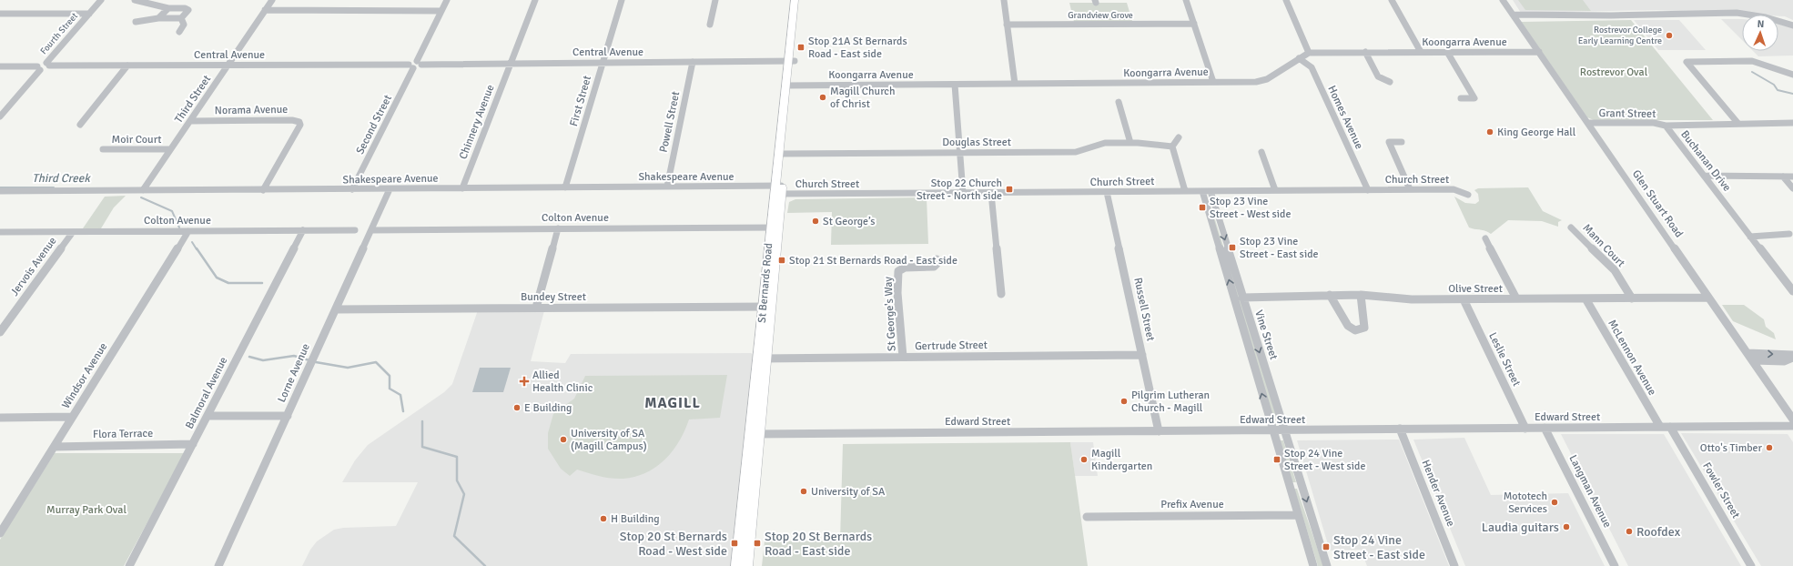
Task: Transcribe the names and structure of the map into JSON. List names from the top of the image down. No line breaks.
{"streets":{"main road":["St Bernards Road"],"street":["Grandview Grove","Fourth Street","Koongarra Avenue","Central Avenue","Third Street","First Street","Norama Avenue","Grant Street","Homes Avenue","Chinnery Avenue","Powell Street","Second Street","Moir Court","Douglas Street","Buchanan Drive","Shakespeare Avenue","Church Street","Glen Stuart Road","Colton Avenue","Mann Court","Jervois Avenue","Olive Street","Bundey Street","Russell Street","St George's Way","Vine Street","Gertrude Street","McLennon Avenue","Leslie Street","Lorne Avenue","Windsor Avenue","Balmoral Avenue","Edward Street","Flora Terrace","Fowler Street","Langman Avenue","Hender Avenue","Prefix Avenue"]},"crossings":[["Fourth Street","Central Avenue"],["Koongarra Avenue","Homes Avenue"],["Koongarra Avenue","Glen Stuart Road"],["Koongarra Avenue","St Bernards Road"],["Central Avenue","Third Street"],["Central Avenue","First Street"],["Central Avenue","Chinnery Avenue"],["Central Avenue","Powell Street"],["Central Avenue","Second Street"],["Central Avenue","St Bernards Road"],["Third Street","Norama Avenue"],["Third Street","Moir Court"],["Third Street","Shakespeare Avenue"],["First Street","Shakespeare Avenue"],["Norama Avenue","Shakespeare Avenue"],["Grant Street","Buchanan Drive"],["Grant Street","Glen Stuart Road"],["Homes Avenue","Church Street"],["Chinnery Avenue","Shakespeare Avenue"],["Powell Street","Shakespeare Avenue"],["Second Street","Shakespeare Avenue"],["Douglas Street","St Bernards Road"],["Shakespeare Avenue","Church Street"],["Shakespeare Avenue","St Bernards Road"],["Shakespeare Avenue","Lorne Avenue"],["Church Street","St Bernards Road"],["Church Street","Russell Street"],["Church Street","Vine Street"],["Glen Stuart Road","Olive Street"],["Colton Avenue","Jervois Avenue"],["Colton Avenue","St Bernards Road"],["Colton Avenue","Lorne Avenue"],["Colton Avenue","Windsor Avenue"],["Colton Avenue","Balmoral Avenue"],["Mann Court","Olive Street"],["St Bernards Road","Bundey Street"],["St Bernards Road","Gertrude Street"],["St Bernards Road","Edward Street"],["Olive Street","Vine Street"],["Olive Street","McLennon Avenue"],["Olive Street","Leslie Street"],["Bundey Street","Lorne Avenue"],["Russell Street","Gertrude Street"],["Russell Street","Edward Street"],["St George's Way","Gertrude Street"],["Vine Street","Edward Street"],["Vine Street","Prefix Avenue"],["McLennon Avenue","Edward Street"],["Leslie Street","Edward Street"],["Windsor Avenue","Flora Terrace"],["Balmoral Avenue","Flora Terrace"],["Edward Street","Fowler Street"],["Edward Street","Langman Avenue"],["Edward Street","Hender Avenue"]],"districts":["MAGILL"],"water":["Third Creek"],"parks":["Rostrevor Oval","Murray Park Oval"],"places":{"other":["Rostrevor College Early Learning Centre","Magill Church of Christ","King George Hall","St George’s","Pilgrim Lutheran Church - Magill","E Building","University of SA (Magill Campus)","Otto's Timber","Magill Kindergarten","University of SA","Mototech Services","H Building","Laudia guitars","Roofdex"],"transit":["Stop 21A St Bernards Road - East side","Stop 22 Church Street - North side","Stop 23 Vine Street - West side","Stop 23 Vine Street - East side","Stop 21 St Bernards Road - East side","Stop 24 Vine Street - West side","Stop 20 St Bernards Road - West side","Stop 20 St Bernards Road - East side","Stop 24 Vine Street - East side"],"health":["Allied Health Clinic"]},"north":"top"}
